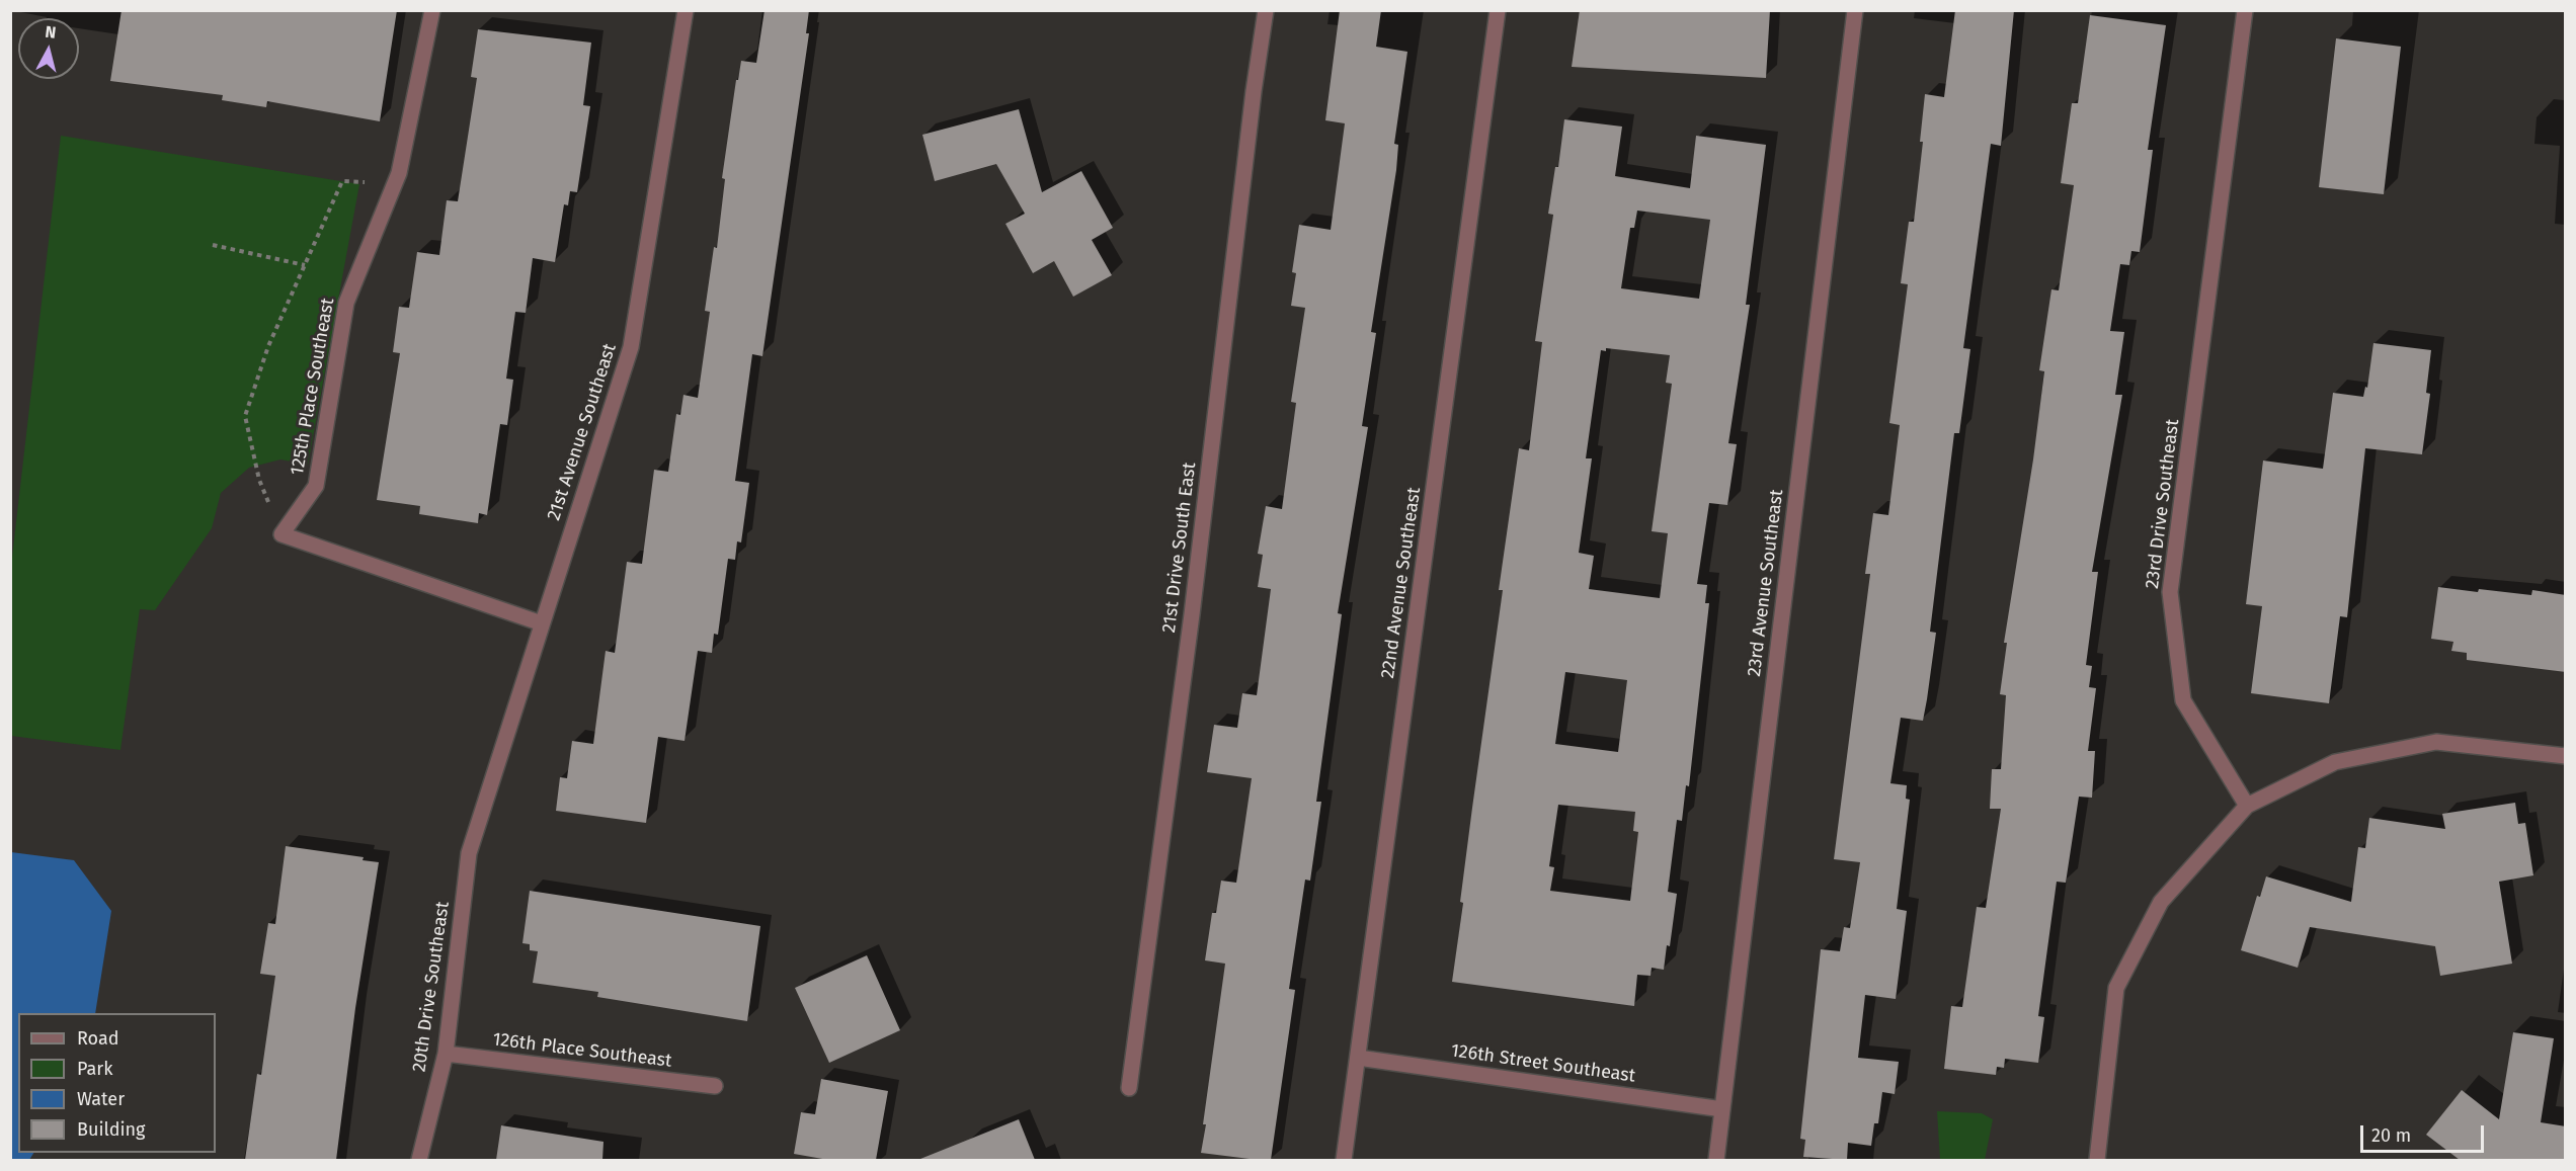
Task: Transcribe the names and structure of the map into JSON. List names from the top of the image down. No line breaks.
{"streets":{"street":["125th Place Southeast","21st Avenue Southeast","23rd Drive Southeast","21st Drive South East","22nd Avenue Southeast","23rd Avenue Southeast","20th Drive Southeast","126th Place Southeast","126th Street Southeast"]},"crossings":[["21st Avenue Southeast","20th Drive Southeast"],["22nd Avenue Southeast","126th Street Southeast"],["23rd Avenue Southeast","126th Street Southeast"],["20th Drive Southeast","126th Place Southeast"]],"legend":["Road","Park","Water","Building"],"scale_bar":"20 m","north":"top"}
